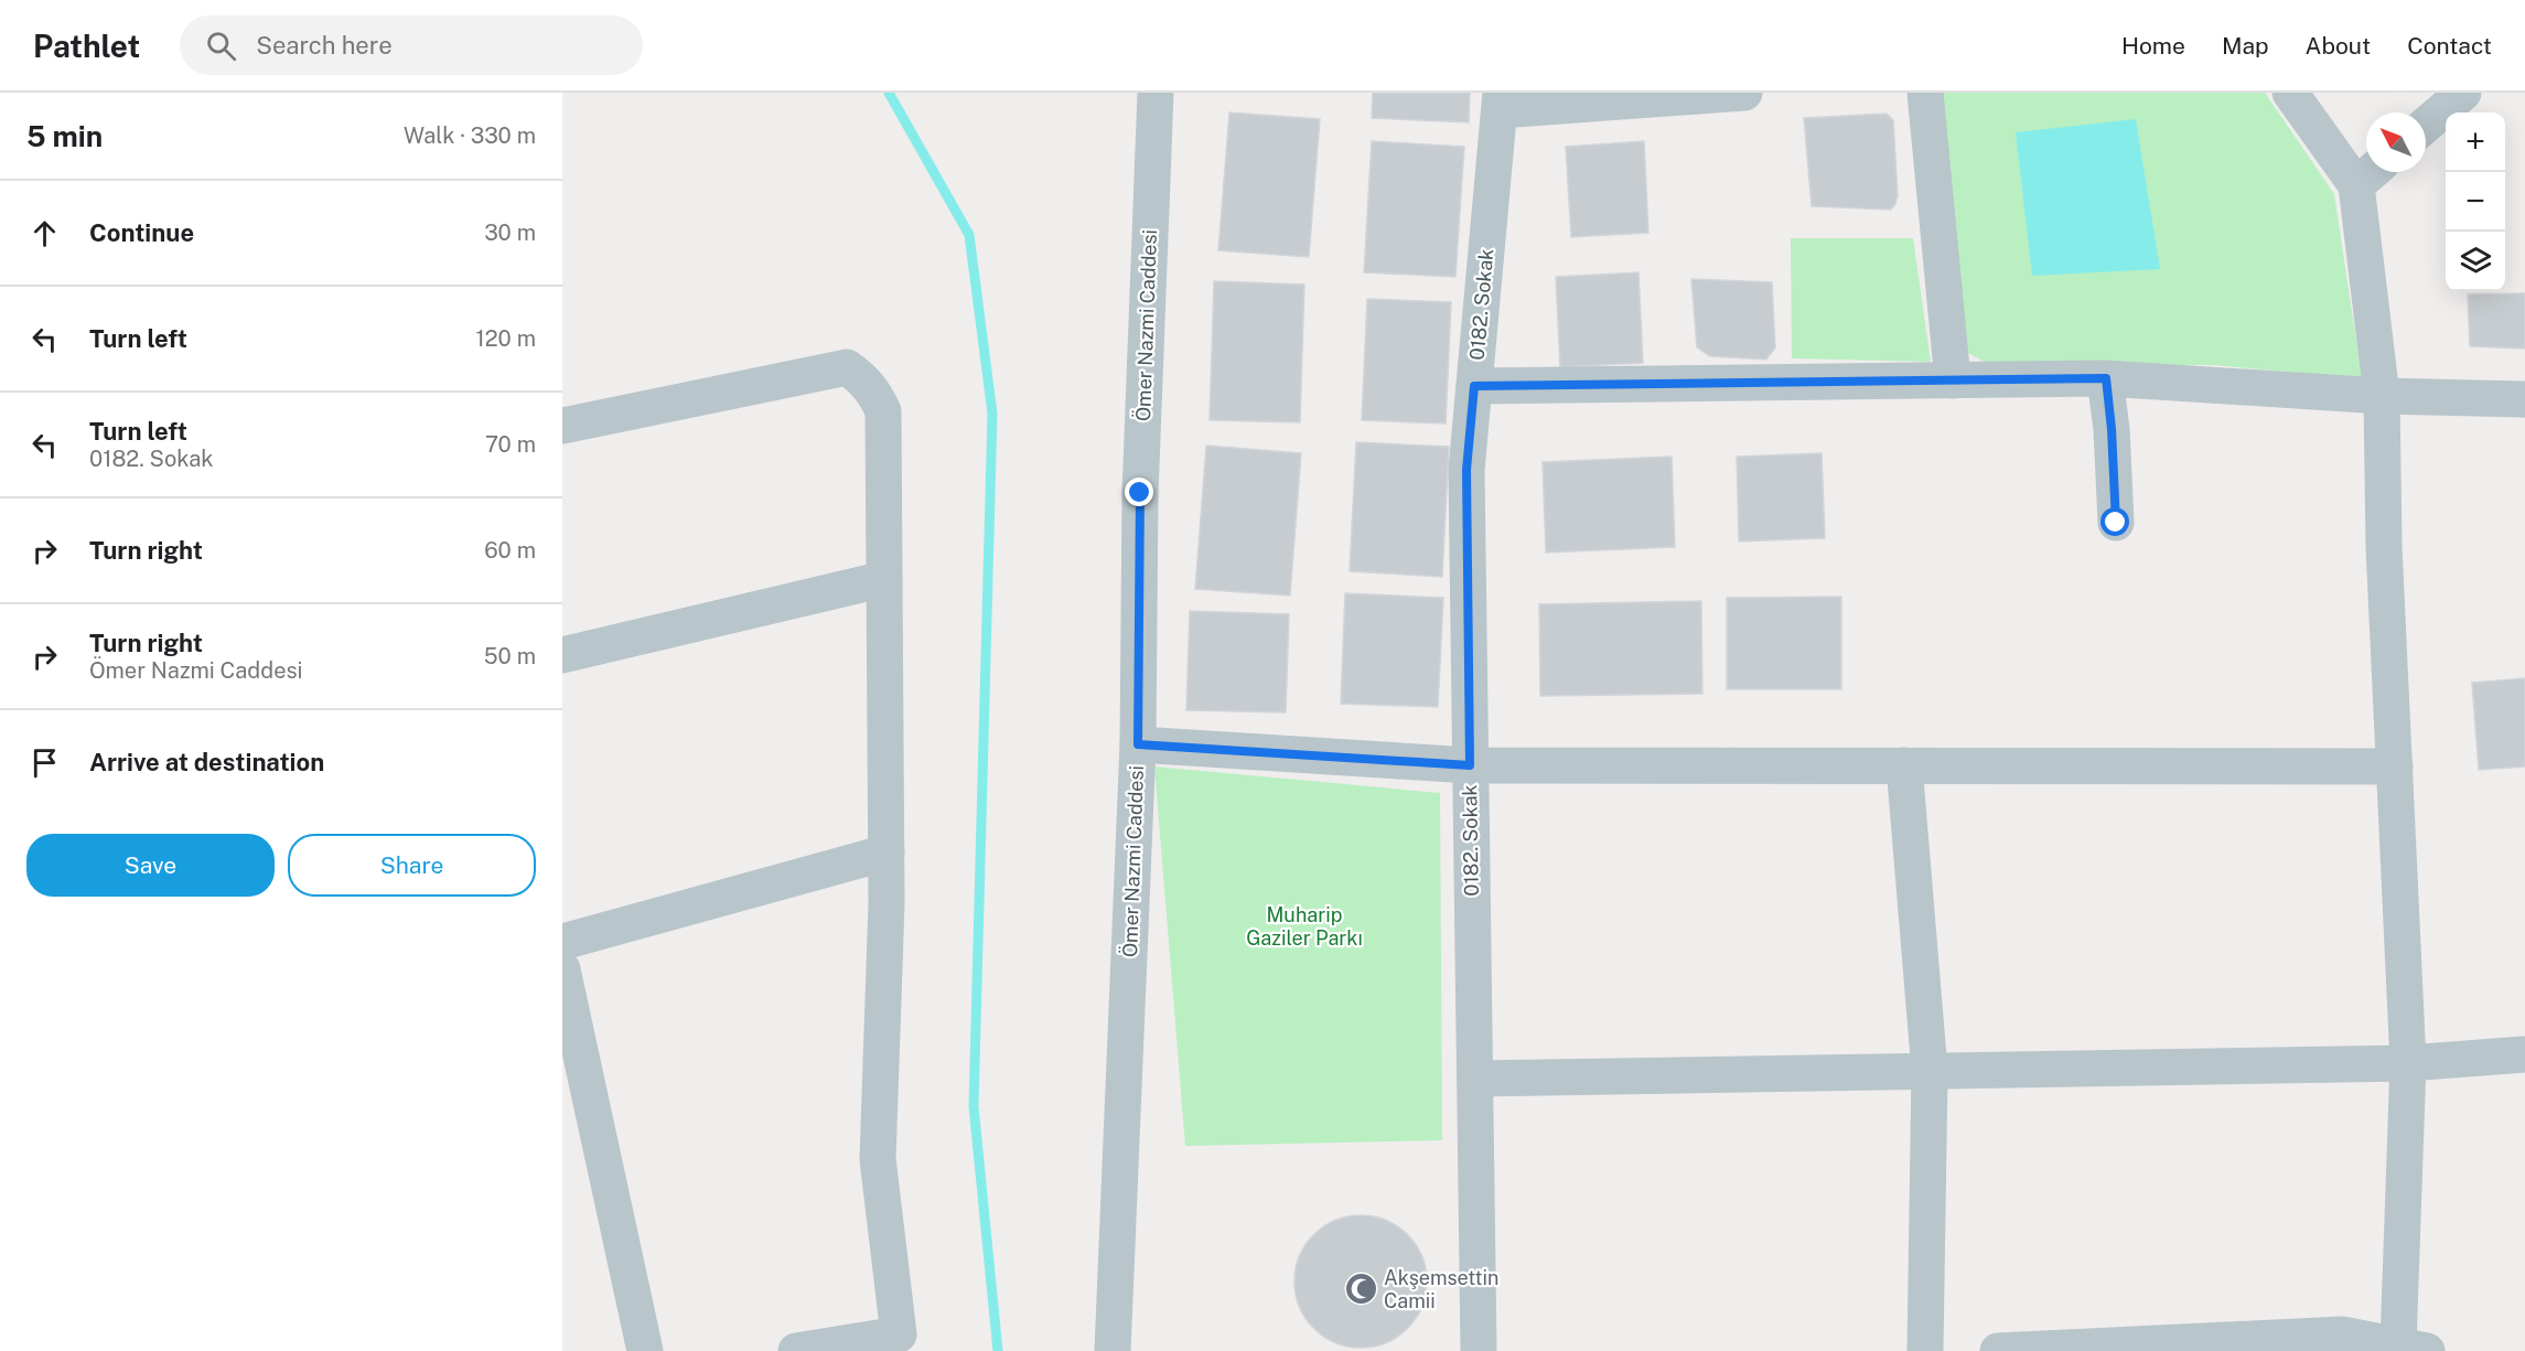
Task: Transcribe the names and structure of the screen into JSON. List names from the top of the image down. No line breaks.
{"streets":{"street":["0182. Sokak","Ömer Nazmi Caddesi"]},"parks":["Muharip Gaziler Parkı"],"places":{"mosque":["Akşemsettin Camii"]},"north":"top left","page":{"header":"Pathlet","search":"Search here","nav":["Home","Map","About","Contact"],"heading":["5 min","Walk · 330 m"],"map_buttons":["+","−"],"list":[["Continue","30 m"],["Turn left","120 m"],["Turn left","0182. Sokak","70 m"],["Turn right","60 m"],["Turn right","Ömer Nazmi Caddesi","50 m"],"Arrive at destination"],"buttons":["Save","Share"]}}
